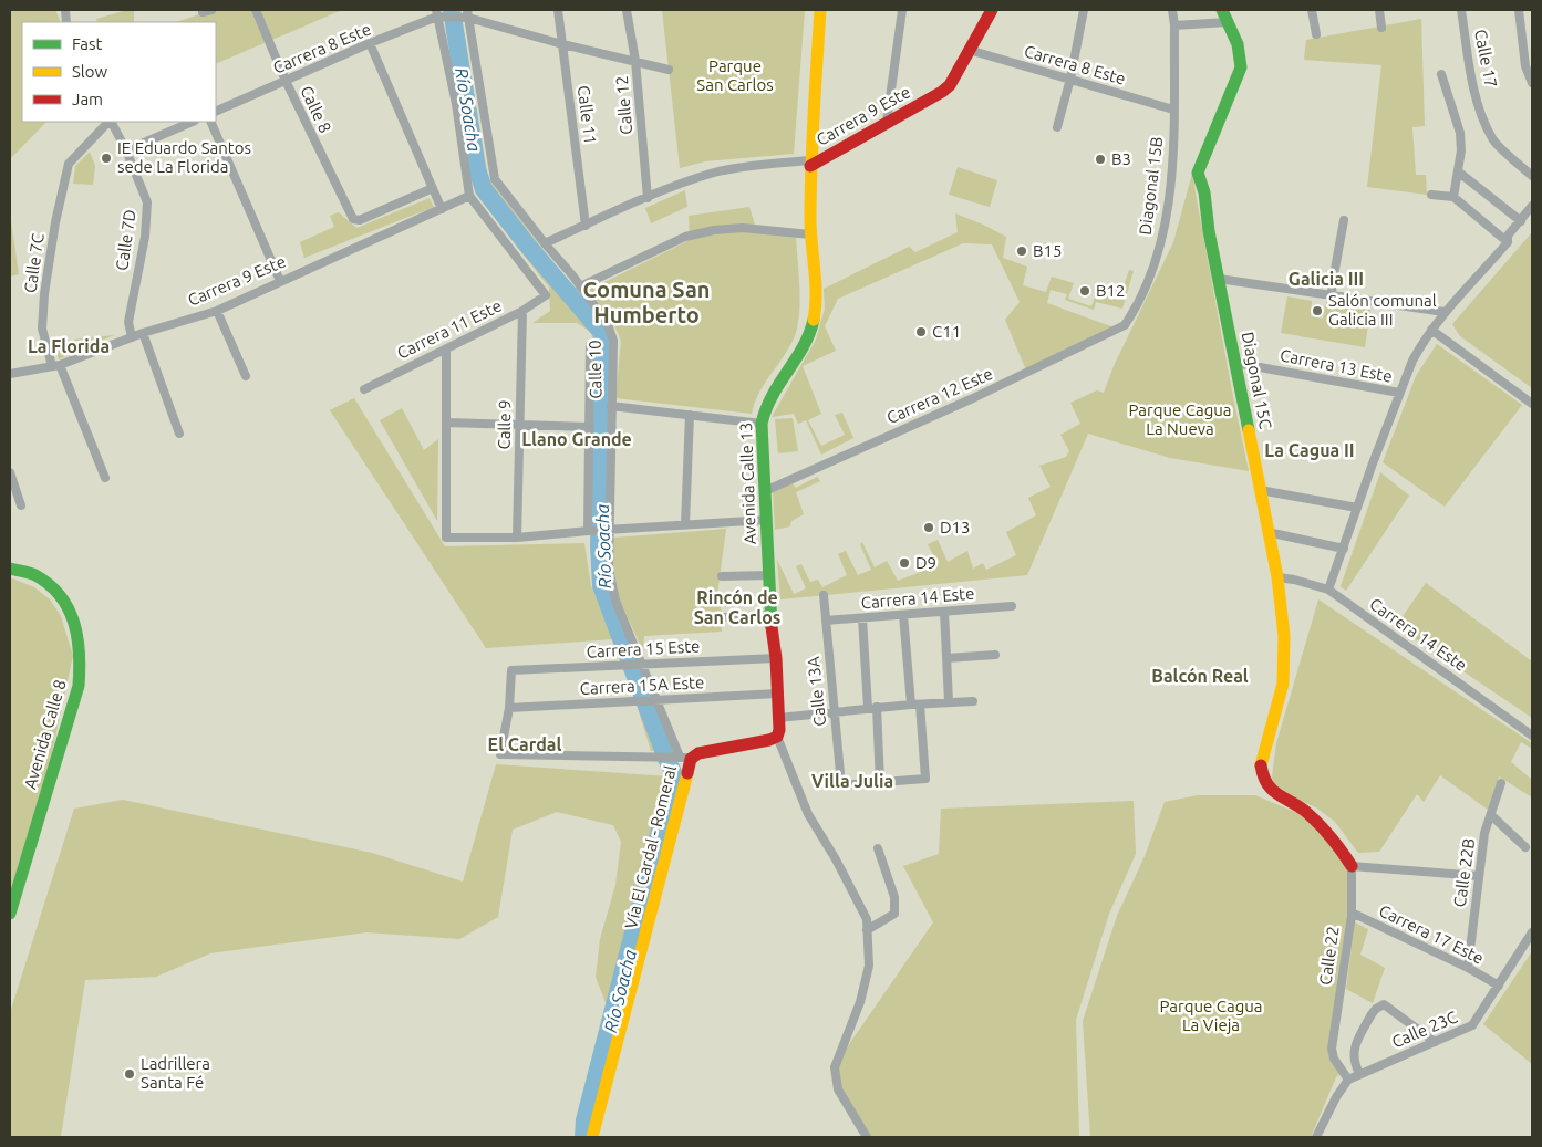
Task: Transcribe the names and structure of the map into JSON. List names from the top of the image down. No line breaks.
{"streets":{"main road":["Carrera 9 Este","Diagonal 15C","Avenida Calle 13","Avenida Calle 8","Vía El Cardal - Romeral"],"street":["Carrera 8 Este","Calle 17","Calle 12","Calle 8","Calle 11","Diagonal 15B","Calle 7D","Calle 7C","Carrera 11 Este","Carrera 13 Este","Calle 10","Carrera 12 Este","Calle 9","Carrera 14 Este","Carrera 15 Este","Carrera 15A Este","Calle 13A","Calle 22B","Carrera 17 Este","Calle 22","Calle 23C"]},"crossings":[["Carrera 8 Este","Calle 12"],["Carrera 8 Este","Calle 8"],["Carrera 8 Este","Calle 11"],["Carrera 8 Este","Carrera 9 Este"],["Carrera 8 Este","Diagonal 15B"],["Carrera 8 Este","Calle 10"],["Calle 12","Carrera 9 Este"],["Calle 11","Carrera 9 Este"],["Carrera 9 Este","Calle 7D"],["Carrera 9 Este","Calle 7C"],["Carrera 9 Este","Carrera 11 Este"],["Carrera 9 Este","Calle 10"],["Carrera 9 Este","Avenida Calle 13"],["Diagonal 15B","Carrera 12 Este"],["Carrera 11 Este","Calle 9"],["Carrera 13 Este","Diagonal 15C"],["Calle 10","Carrera 15 Este"],["Calle 10","Carrera 15A Este"],["Calle 10","Vía El Cardal - Romeral"],["Diagonal 15C","Carrera 14 Este"],["Diagonal 15C","Calle 22"],["Carrera 12 Este","Avenida Calle 13"],["Avenida Calle 13","Carrera 15 Este"],["Avenida Calle 13","Carrera 15A Este"],["Carrera 14 Este","Calle 13A"],["Carrera 15 Este","Carrera 15A Este"],["Calle 22B","Carrera 17 Este"],["Carrera 17 Este","Calle 22"],["Carrera 17 Este","Calle 23C"],["Calle 22","Calle 23C"]],"districts":["Galicia III","Comuna San Humberto","La Florida","Llano Grande","La Cagua II","Rincón de San Carlos","Balcón Real","El Cardal","Villa Julia"],"water":["Río Soacha"],"parks":["Parque San Carlos","Parque Cagua La Nueva","Parque Cagua La Vieja"],"places":["IE Eduardo Santos sede La Florida","B3","B15","B12","Salón comunal Galicia III","C11","D13","D9","Ladrillera Santa Fé"],"legend":["Fast","Slow","Jam"]}
